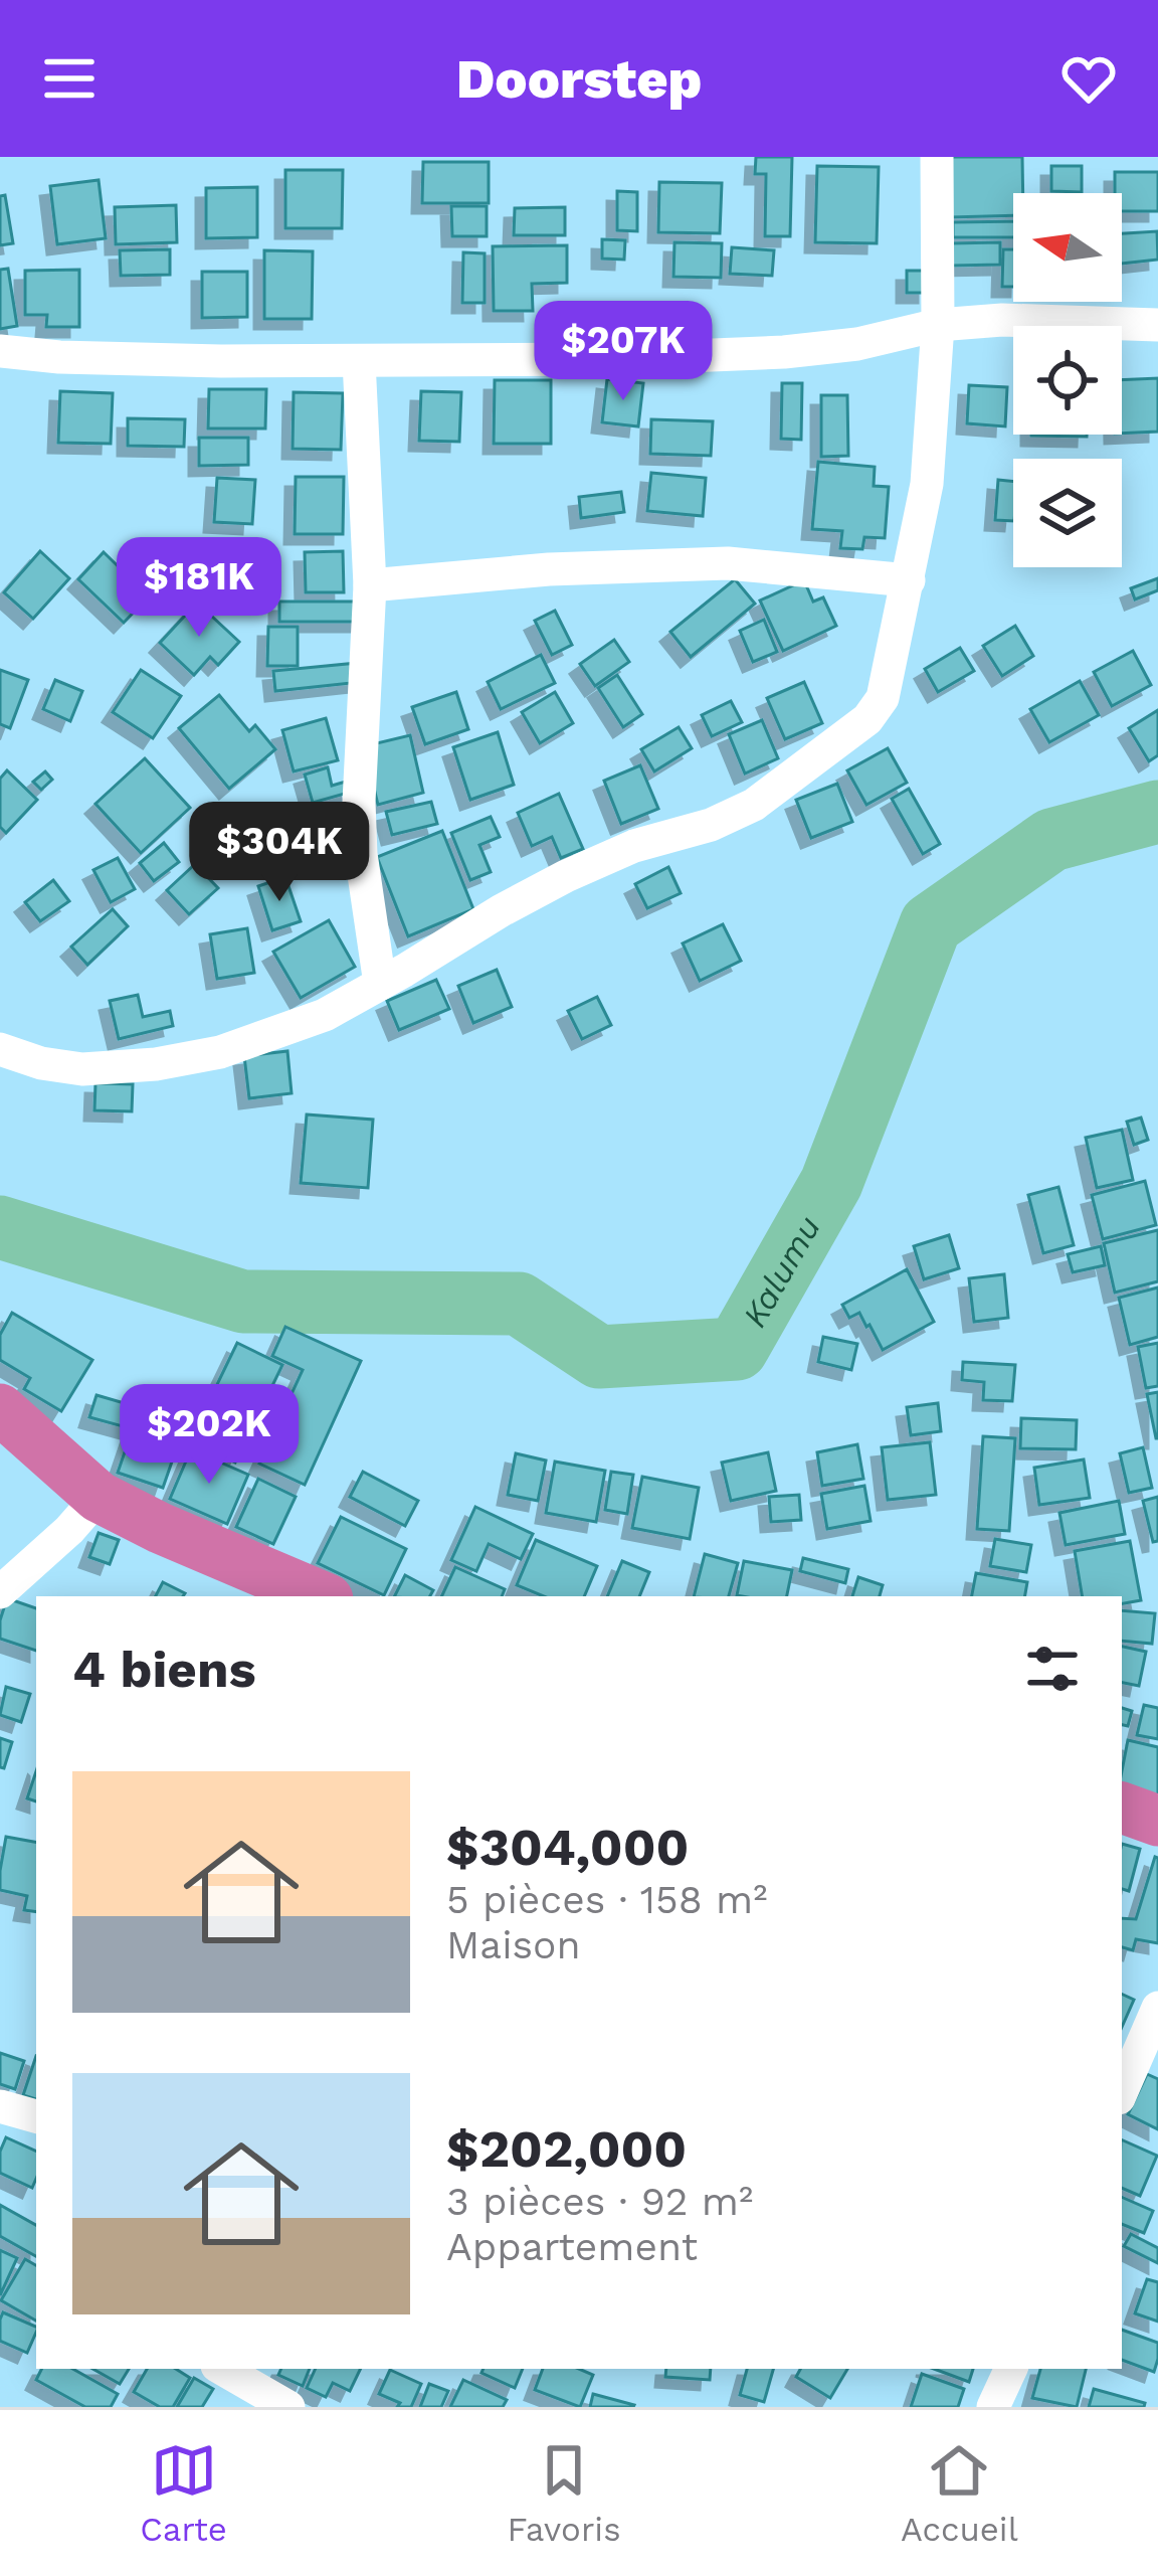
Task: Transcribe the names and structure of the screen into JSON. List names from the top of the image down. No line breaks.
{"water":["Kalumu"],"north":"left","page":{"header":"Doorstep","price":["$207K","$181K","$304K","$202K"],"heading":"4 biens","list":[{"name":"$304,000","note":"5 pièces · 158 m² · Maison"},{"name":"$202,000","note":"3 pièces · 92 m² · Appartement"}],"tabs":["Carte","Favoris","Accueil"]}}
